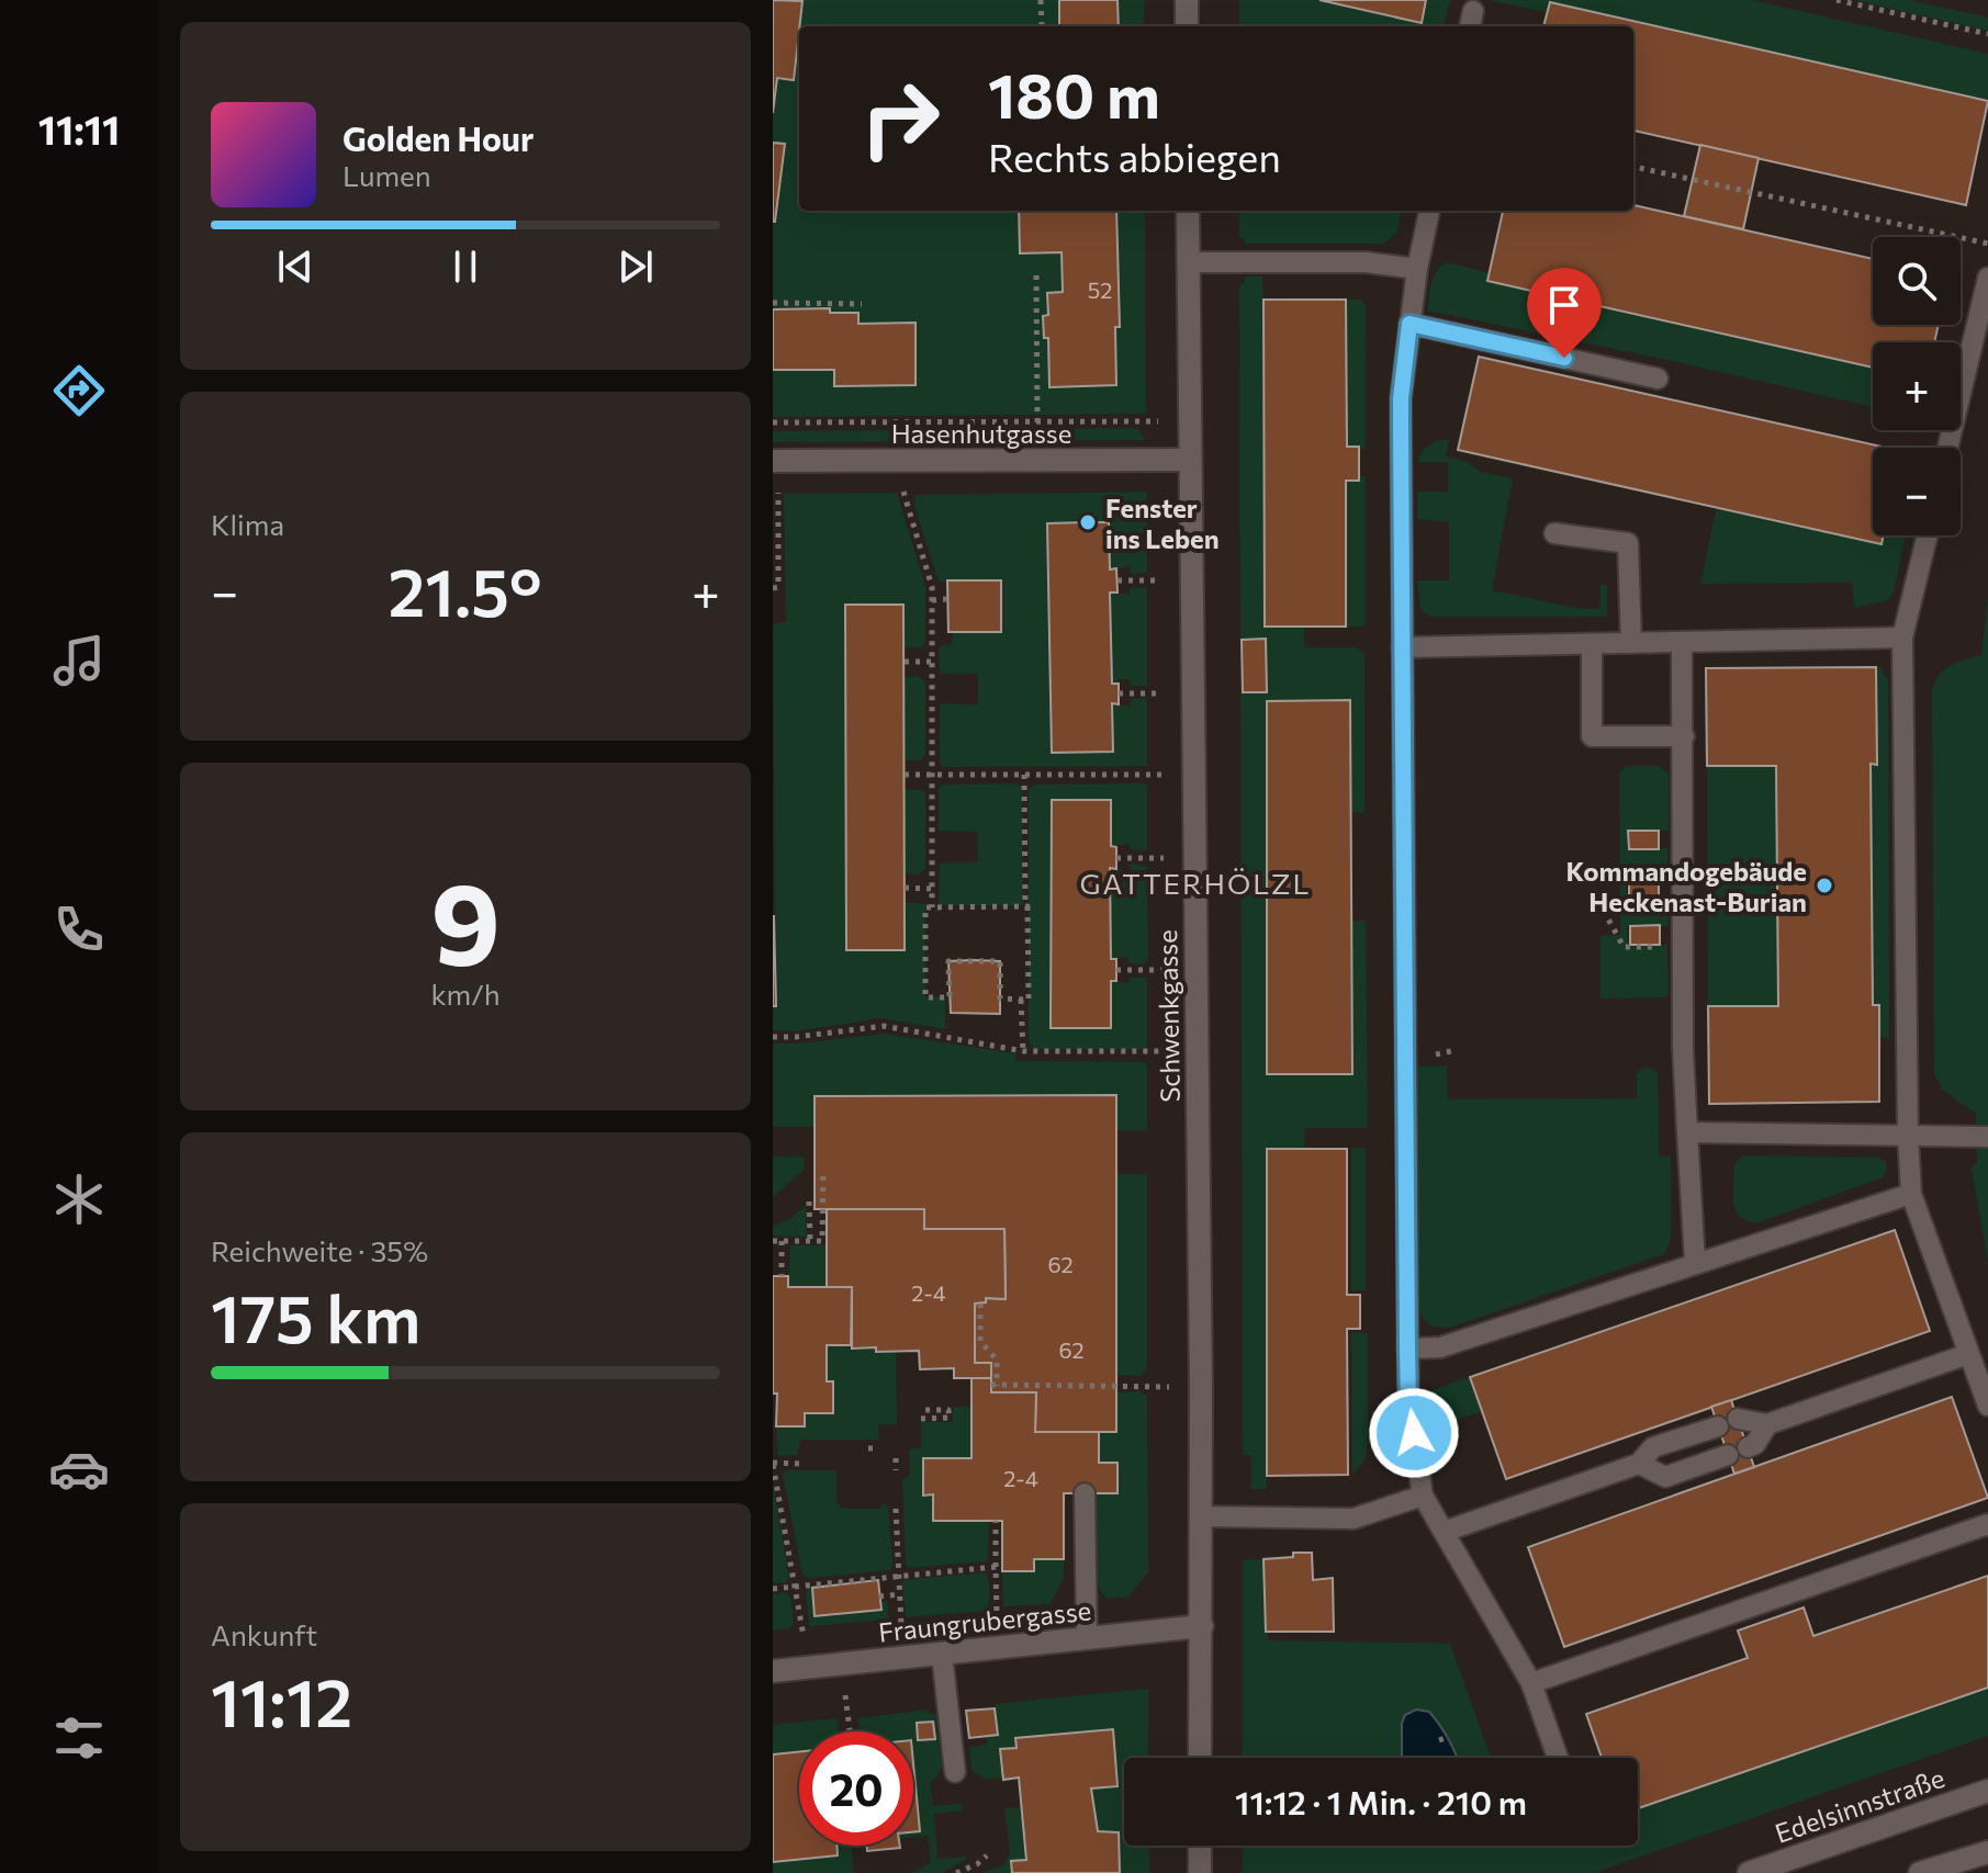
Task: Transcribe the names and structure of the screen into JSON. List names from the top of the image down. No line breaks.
{"streets":{"street":["Hasenhutgasse","Schwenkgasse","Fraungrubergasse","Edelsinnstraße"]},"crossings":[["Hasenhutgasse","Schwenkgasse"],["Schwenkgasse","Fraungrubergasse"]],"districts":["GATTERHÖLZL"],"places":["Fenster ins Leben","Kommandogebäude Heckenast-Burian"],"house_numbers":["52","62","2-4","62","2-4"],"page":{"tabs":"11:11","turn":["180 m","Rechts abbiegen"],"song":["Golden Hour","Lumen"],"map_buttons":["+","−"],"tile":["Klima",["9","km/h"],["Reichweite · 35%","175 km"],["Ankunft","11:12"]],"heat":["−","21.5°","+"],"limit":"20","trip":"11:12 · 1 Min. · 210 m"}}
